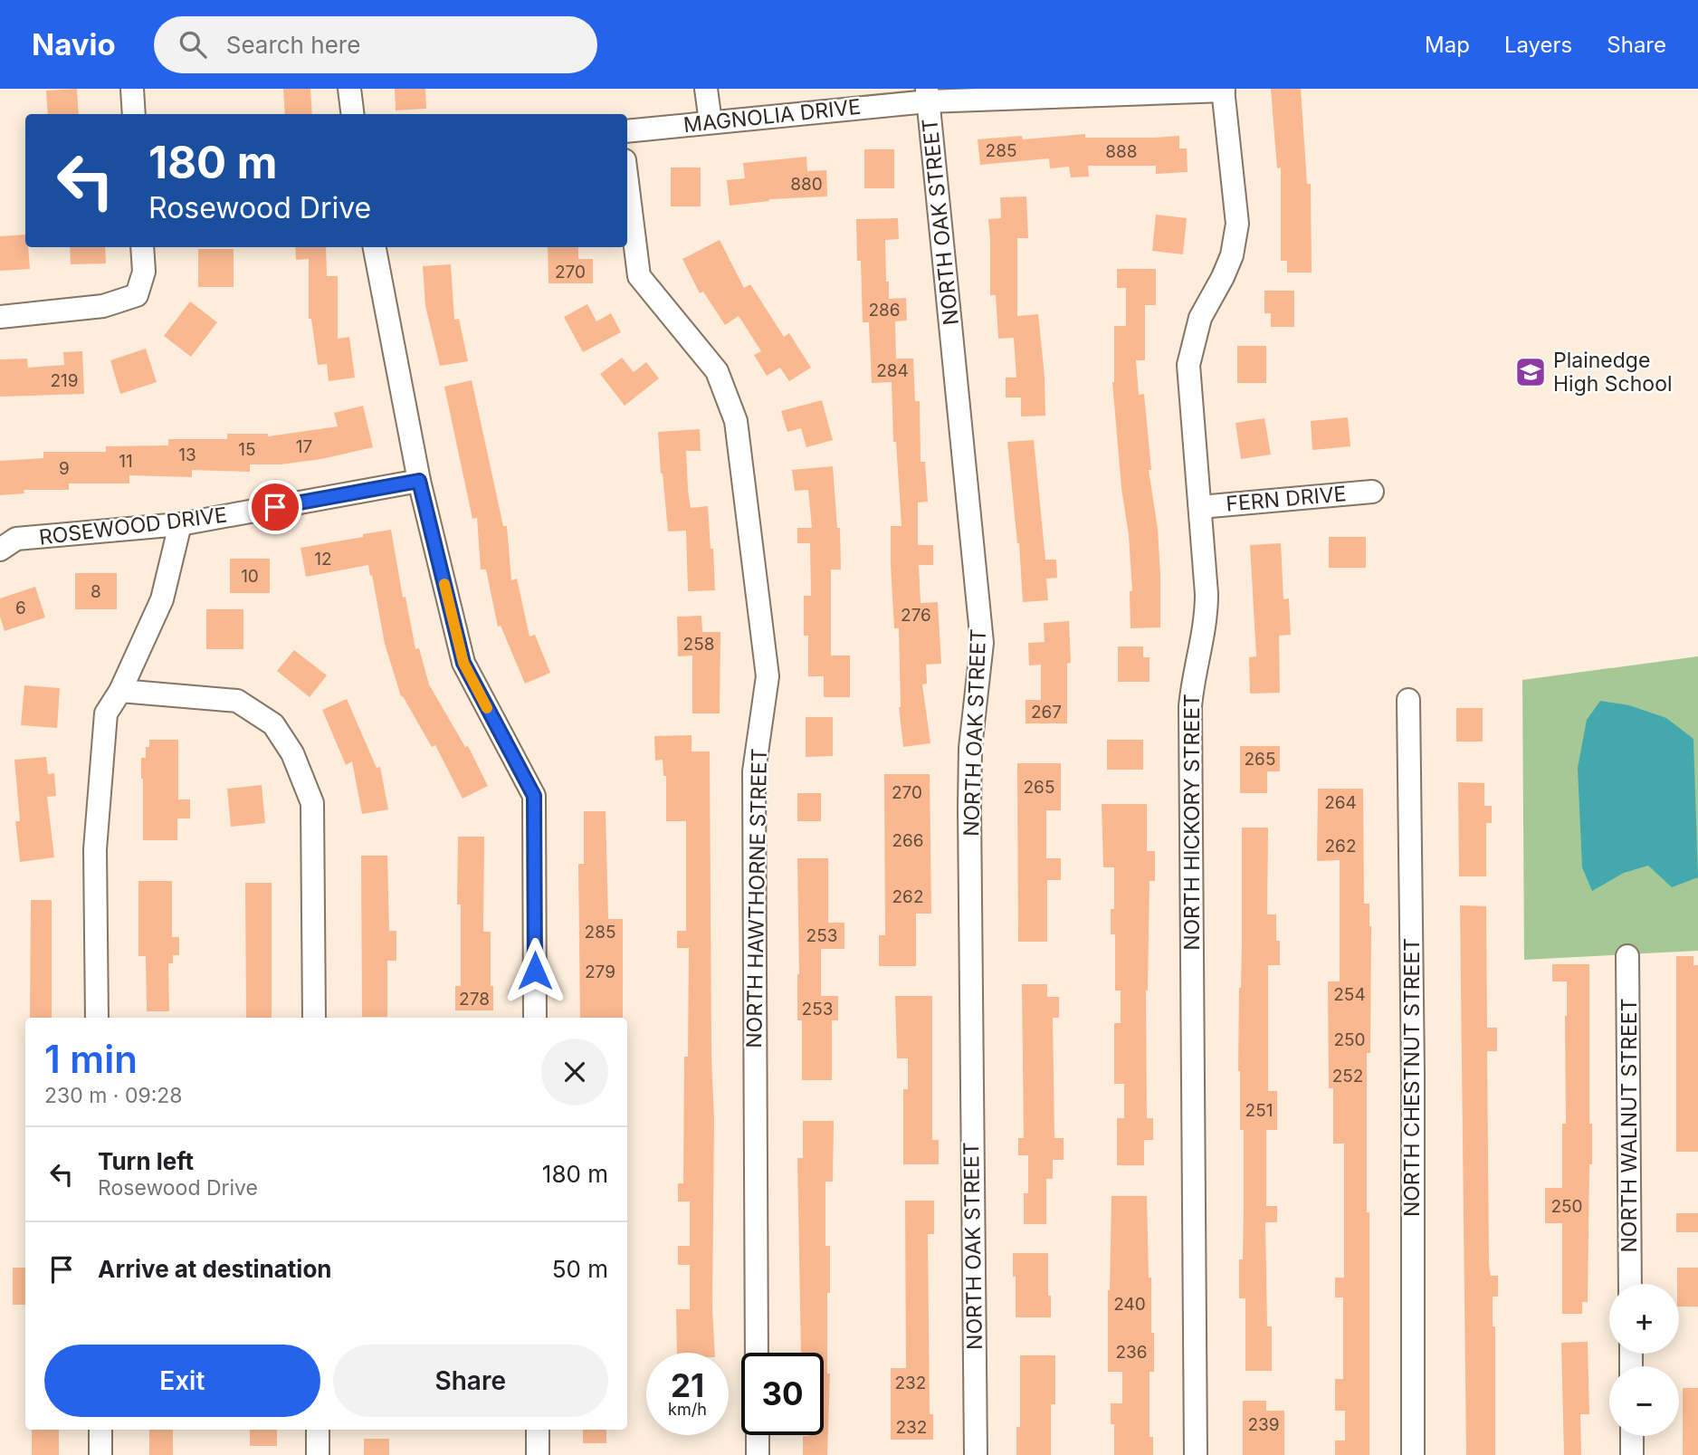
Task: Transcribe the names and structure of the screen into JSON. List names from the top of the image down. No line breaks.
{"streets":{"street":["MAGNOLIA DRIVE","NORTH OAK STREET","FERN DRIVE","ROSEWOOD DRIVE","NORTH HICKORY STREET","NORTH HAWTHORNE STREET","NORTH CHESTNUT STREET","NORTH WALNUT STREET"]},"crossings":[["MAGNOLIA DRIVE","NORTH OAK STREET"],["MAGNOLIA DRIVE","NORTH HICKORY STREET"],["FERN DRIVE","NORTH HICKORY STREET"]],"places":{"school or university":["Plainedge High School"]},"house_numbers":["285","888","880","270","286","284","219","17","15","13","11","9","12","10","8","6","276","258","267","265","265","270","264","266","262","262","285","253","279","254","278","253","250","252","251","250","240","236","232","239","232"],"page":{"header":"Navio","search":"Search here","nav":["Map","Layers","Share"],"turn":["180 m","Rosewood Drive"],"heading":["1 min","230 m · 09:28"],"list":[{"name":"Turn left","note":"Rosewood Drive","value":"180 m"},{"name":"Arrive at destination","value":"50 m"}],"map_buttons":["+","−"],"buttons":["Exit","Share"],"speed":"21 km/h","limit":"30"}}
